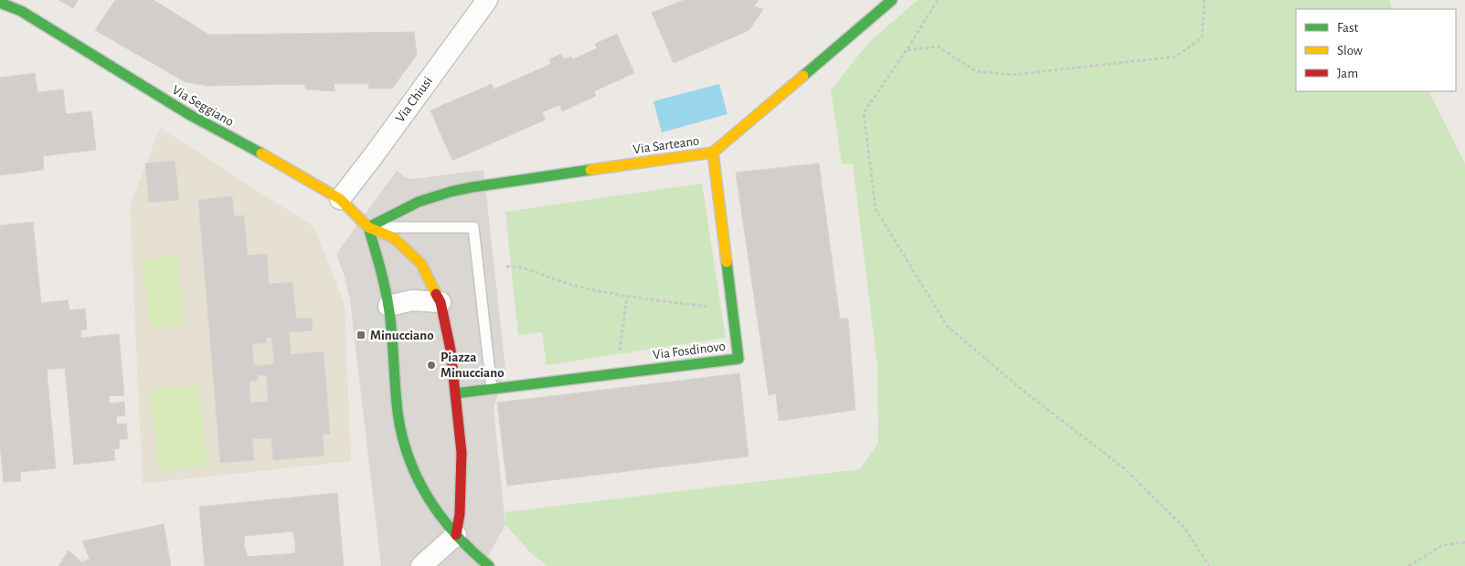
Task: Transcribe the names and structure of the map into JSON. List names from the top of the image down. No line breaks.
{"streets":{"street":["Via Chiusi","Via Seggiano","Via Sarteano","Via Fosdinovo"]},"crossings":[["Via Chiusi","Via Seggiano"],["Via Seggiano","Via Sarteano"],["Via Sarteano","Via Fosdinovo"]],"places":{"transit":["Minucciano"],"other":["Piazza Minucciano"]},"legend":["Fast","Slow","Jam"]}
